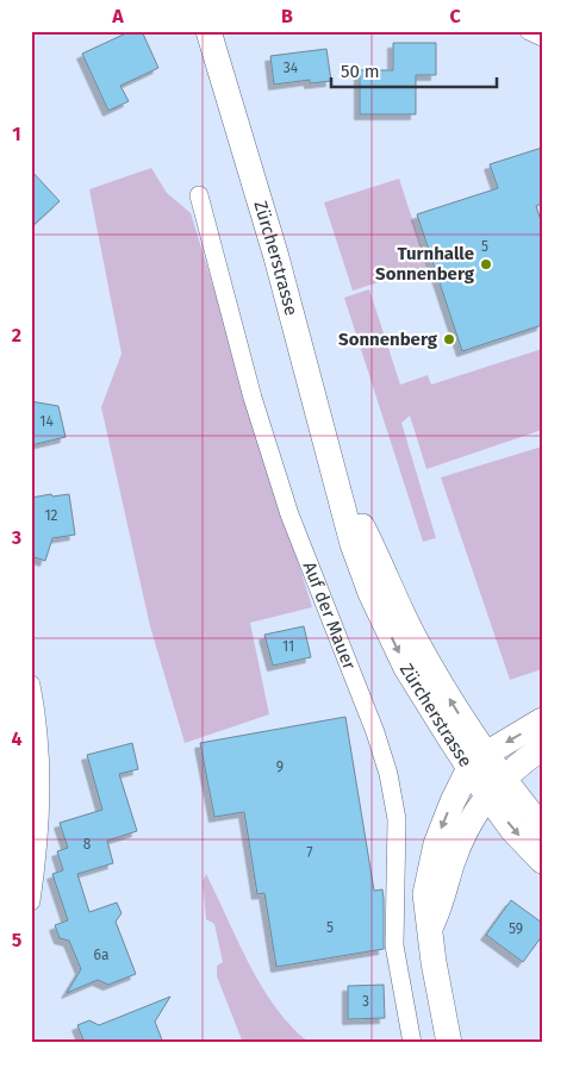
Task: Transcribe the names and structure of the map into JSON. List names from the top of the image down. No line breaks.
{"streets":{"main road":["Zürcherstrasse"],"street":["Auf der Mauer"]},"places":["Turnhalle Sonnenberg","Sonnenberg"],"house_numbers":["34","5","14","12","11","9","8","7","5","59","6a","3"],"scale_bar":"50 m","grid":{"columns":["A","B","C"],"rows":["1","2","3","4","5"]}}
